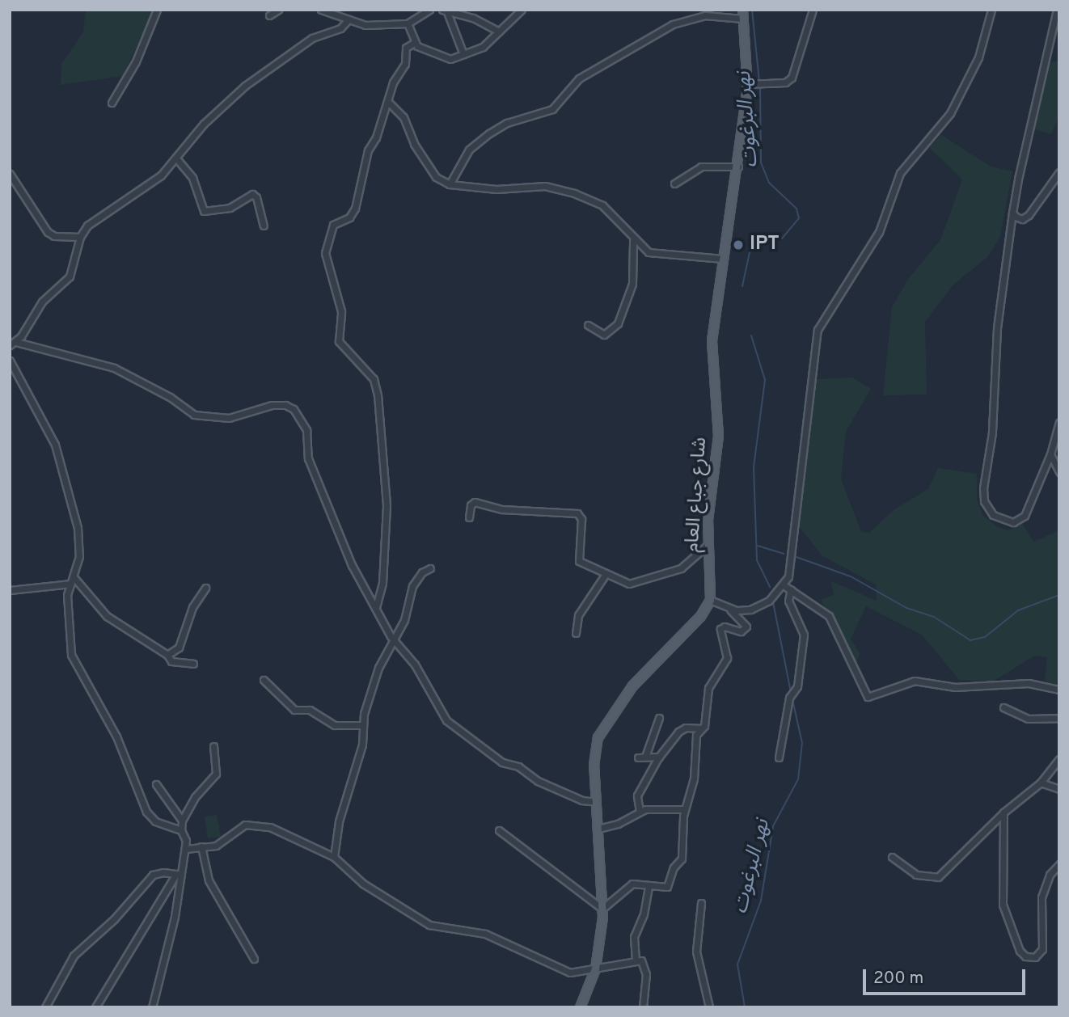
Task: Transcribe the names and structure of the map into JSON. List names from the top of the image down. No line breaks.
{"streets":{"main road":["شارع جباع العام"]},"water":["نهر البرغوت"],"places":["IPT"],"scale_bar":"200 m"}
